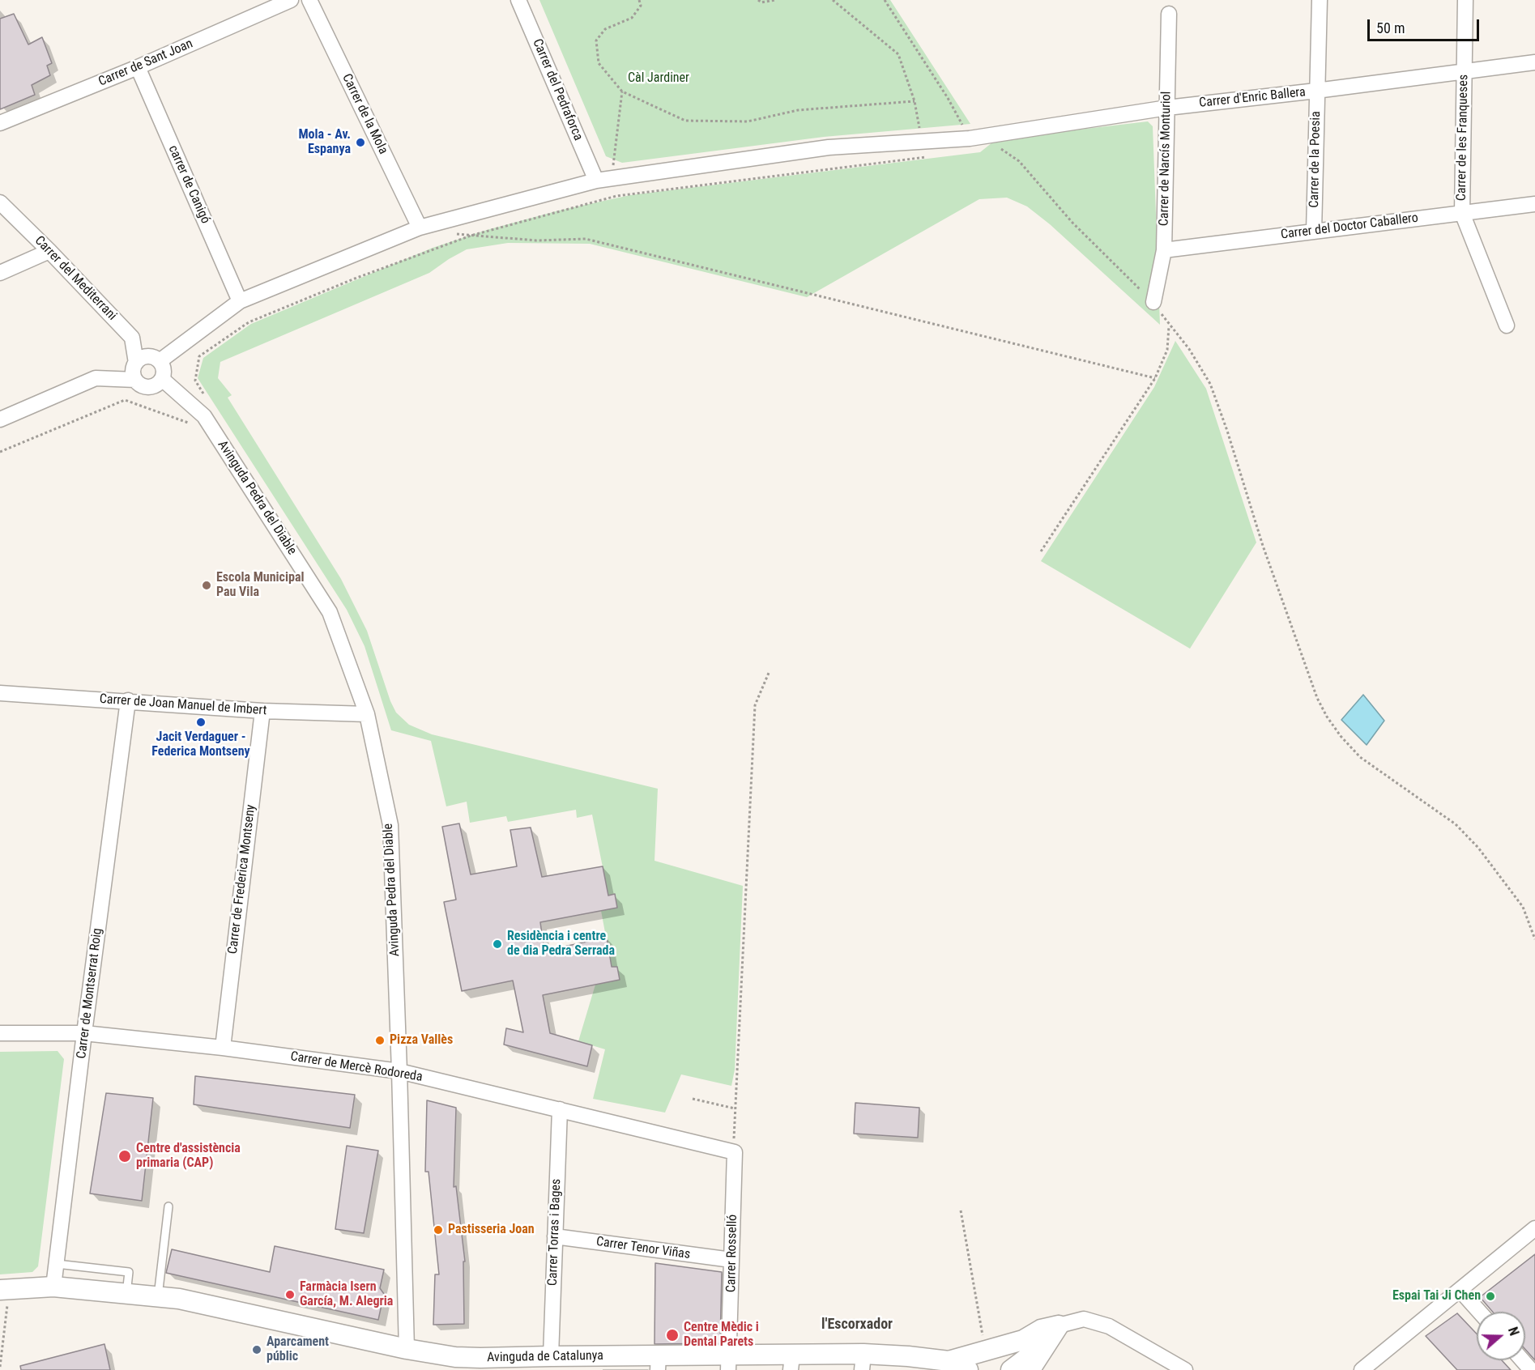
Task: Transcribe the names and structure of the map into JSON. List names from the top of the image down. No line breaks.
{"streets":{"street":["Carrer de Sant Joan","Carrer del Pedraforca","Carrer d'Enric Ballera","Carrer de la Mola","Carrer de les Franqueses","Carrer de Narcís Monturiol","Carrer de la Poesia","carrer de Canigó","Carrer del Doctor Caballero","Carrer del Mediterrani","Avinguda Pedra del Diable","Carrer de Joan Manuel de Imbert","Carrer de Frederica Montseny","Carrer de Montserrat Roig","Carrer de Mercè Rodoreda","Carrer Torras i Bages","Carrer Tenor Viñas","Carrer Rosselló","Avinguda de Catalunya"]},"crossings":[["Carrer de Sant Joan","carrer de Canigó"],["Carrer del Pedraforca","Carrer d'Enric Ballera"],["Carrer d'Enric Ballera","Carrer de la Mola"],["Carrer d'Enric Ballera","Carrer de les Franqueses"],["Carrer d'Enric Ballera","Carrer de Narcís Monturiol"],["Carrer d'Enric Ballera","Carrer de la Poesia"],["Carrer d'Enric Ballera","carrer de Canigó"],["Carrer d'Enric Ballera","Carrer del Mediterrani"],["Carrer d'Enric Ballera","Avinguda Pedra del Diable"],["Carrer de les Franqueses","Carrer del Doctor Caballero"],["Carrer de Narcís Monturiol","Carrer del Doctor Caballero"],["Carrer de la Poesia","Carrer del Doctor Caballero"],["Carrer del Mediterrani","Avinguda Pedra del Diable"],["Avinguda Pedra del Diable","Carrer de Joan Manuel de Imbert"],["Avinguda Pedra del Diable","Carrer de Mercè Rodoreda"],["Avinguda Pedra del Diable","Avinguda de Catalunya"],["Carrer de Joan Manuel de Imbert","Carrer de Frederica Montseny"],["Carrer de Joan Manuel de Imbert","Carrer de Montserrat Roig"],["Carrer de Frederica Montseny","Carrer de Mercè Rodoreda"],["Carrer de Montserrat Roig","Carrer de Mercè Rodoreda"],["Carrer de Montserrat Roig","Avinguda de Catalunya"],["Carrer de Mercè Rodoreda","Carrer Torras i Bages"],["Carrer de Mercè Rodoreda","Carrer Rosselló"],["Carrer Torras i Bages","Carrer Tenor Viñas"],["Carrer Torras i Bages","Avinguda de Catalunya"],["Carrer Tenor Viñas","Carrer Rosselló"],["Carrer Rosselló","Avinguda de Catalunya"]],"districts":["l'Escorxador"],"parks":["Càl Jardiner"],"places":["Mola - Av. Espanya","Escola Municipal Pau Vila","Jacit Verdaguer - Federica Montseny","Residència i centre de dia Pedra Serrada","Pizza Vallès","Centre d'assistència primaria (CAP)","Pastisseria Joan","Farmàcia Isern García, M. Alegria","Espai Tai Ji Chen","Centre Mèdic i Dental Parets","Aparcament públic"],"scale_bar":"50 m","north":"right"}
